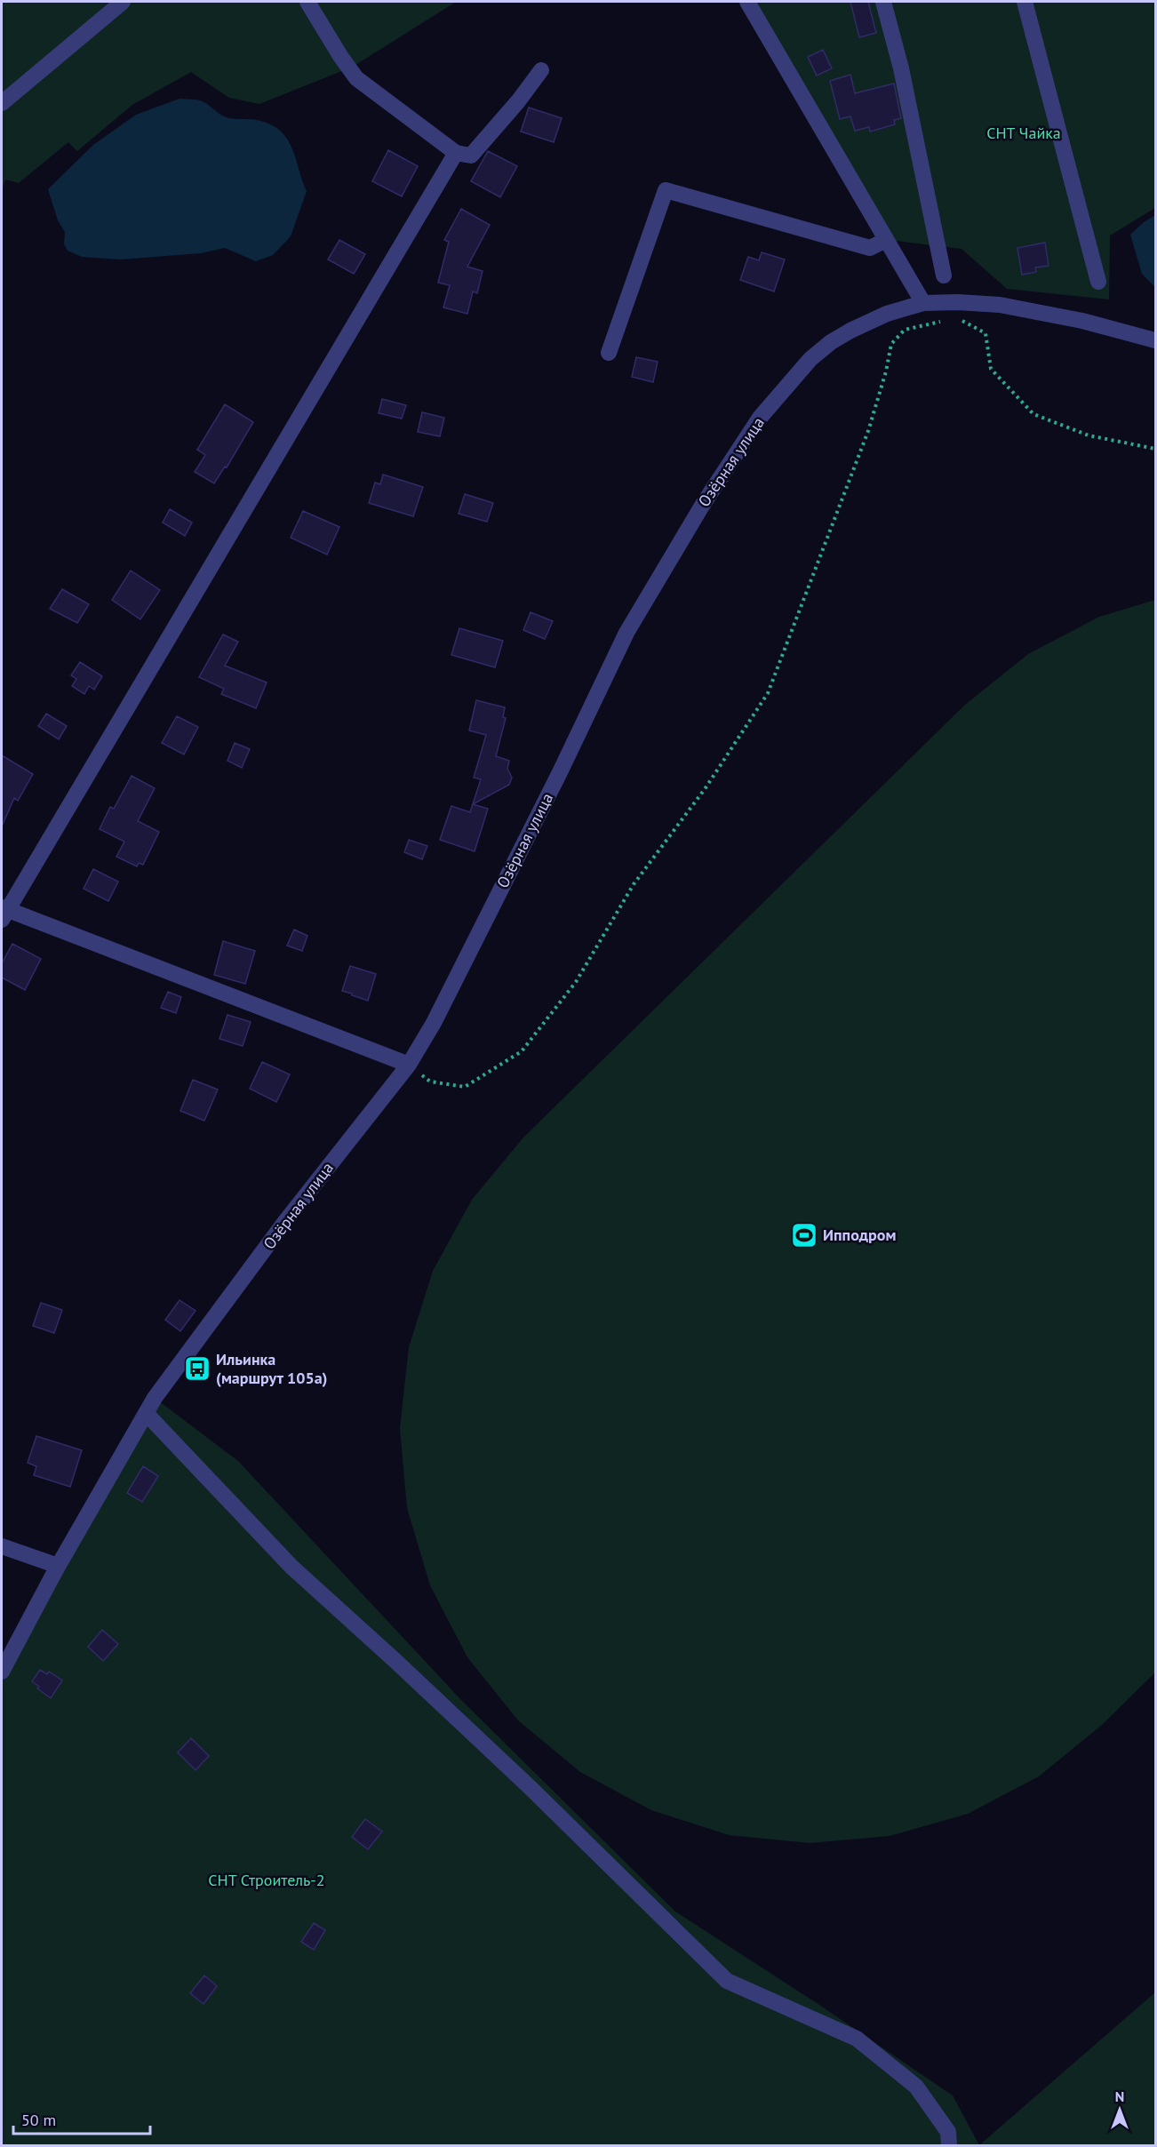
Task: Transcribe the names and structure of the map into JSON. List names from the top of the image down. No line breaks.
{"streets":{"street":["Озёрная улица"]},"parks":["СНТ Чайка","СНТ Строитель-2"],"places":{"sports":["Ипподром"],"bus stop":["Ильинка (маршрут 105а)"]},"scale_bar":"50 m","north":"top"}
